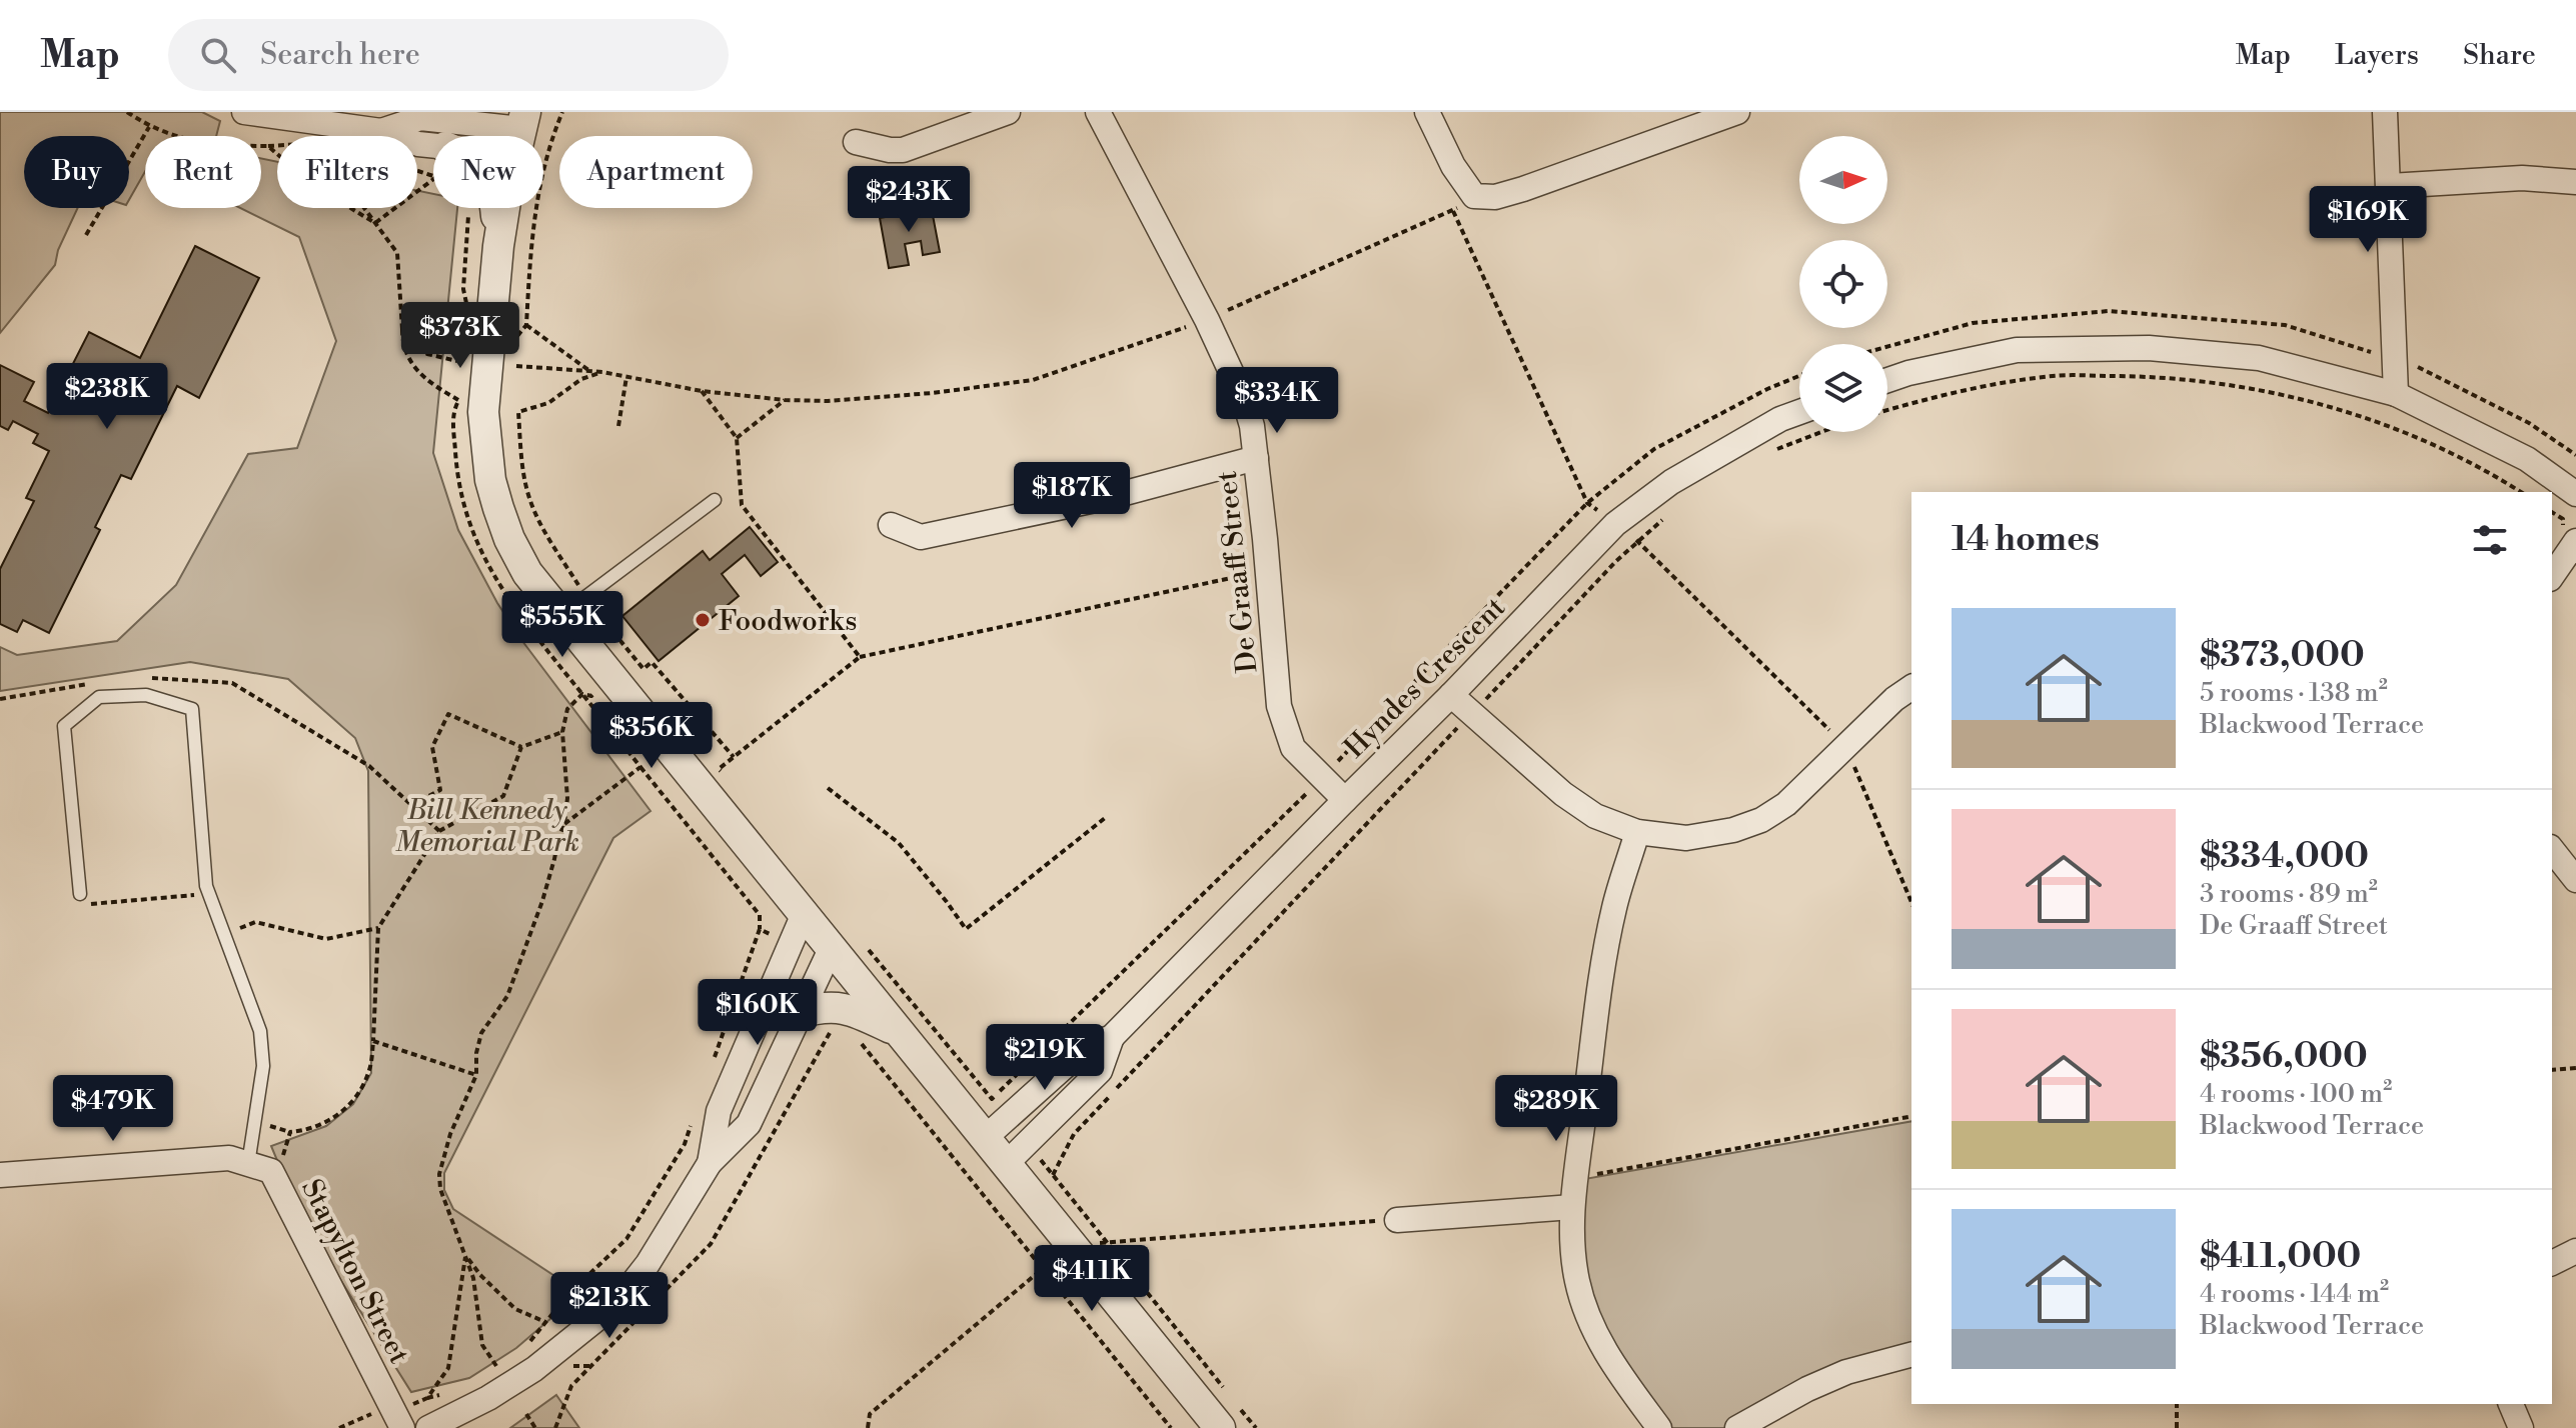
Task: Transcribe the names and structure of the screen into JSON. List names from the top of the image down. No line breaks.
{"streets":{"street":["De Graaff Street","Hyndes Crescent","Stapylton Street"]},"crossings":[["De Graaff Street","Hyndes Crescent"]],"parks":["Bill Kennedy Memorial Park"],"places":["Foodworks"],"north":"right","page":{"header":"Map","search":"Search here","nav":["Map","Layers","Share"],"chip":["Buy","Rent","Filters","New","Apartment"],"price":["$243K","$169K","$373K","$238K","$334K","$187K","$555K","$356K","$160K","$219K","$479K","$289K","$411K","$213K"],"heading":"14 homes","list":[{"name":"$373,000","note":"5 rooms · 138 m² · Blackwood Terrace"},{"name":"$334,000","note":"3 rooms · 89 m² · De Graaff Street"},{"name":"$356,000","note":"4 rooms · 100 m² · Blackwood Terrace"},{"name":"$411,000","note":"4 rooms · 144 m² · Blackwood Terrace"}]}}
